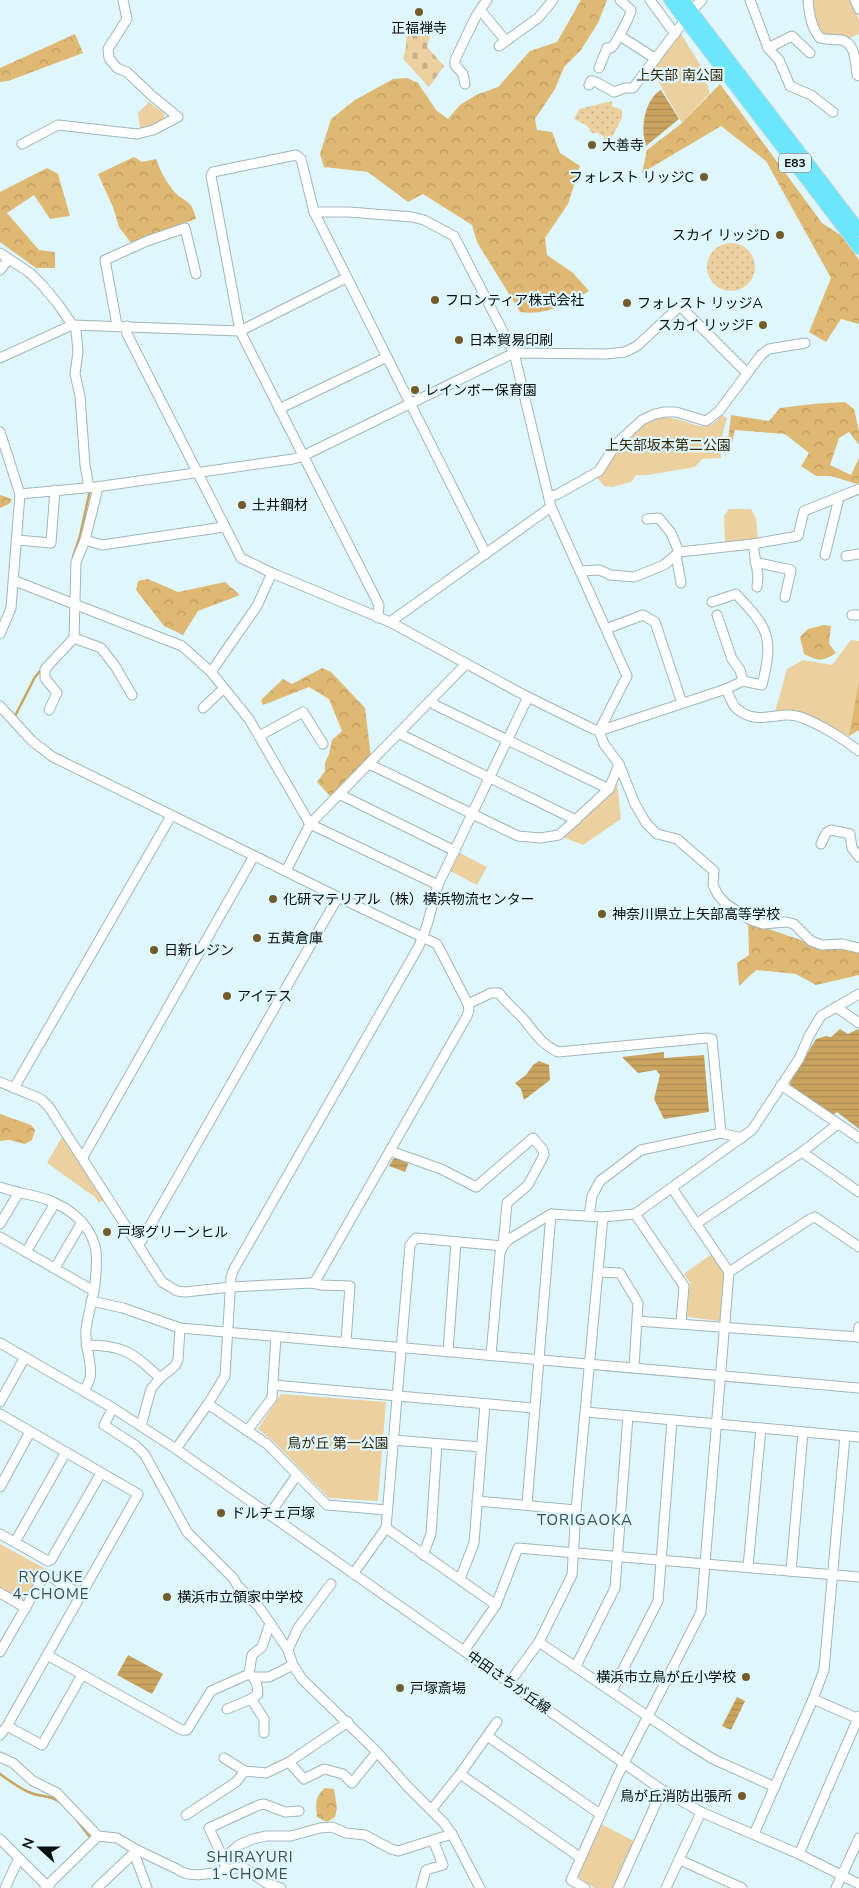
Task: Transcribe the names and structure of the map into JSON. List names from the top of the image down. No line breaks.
{"streets":{"highway":["E83"],"street":["中田さちが丘線"]},"districts":["TORIGAOKA","RYOUKE 4-CHOME","SHIRAYURI 1-CHOME"],"parks":["上矢部 南公園","上矢部坂本第二公園","鳥が丘 第一公園"],"places":["正福禅寺","大善寺","フォレスト リッジC","スカイ リッジD","フロンティア株式会社","フォレスト リッジA","スカイ リッジF","日本貿易印刷","レインボー保育園","土井鋼材","化研マテリアル（株）横浜物流センター","神奈川県立上矢部高等学校","五黄倉庫","日新レジン","アイテス","戸塚グリーンヒル","ドルチェ戸塚","横浜市立領家中学校","横浜市立鳥が丘小学校","戸塚斎場","鳥が丘消防出張所"],"north":"left"}
